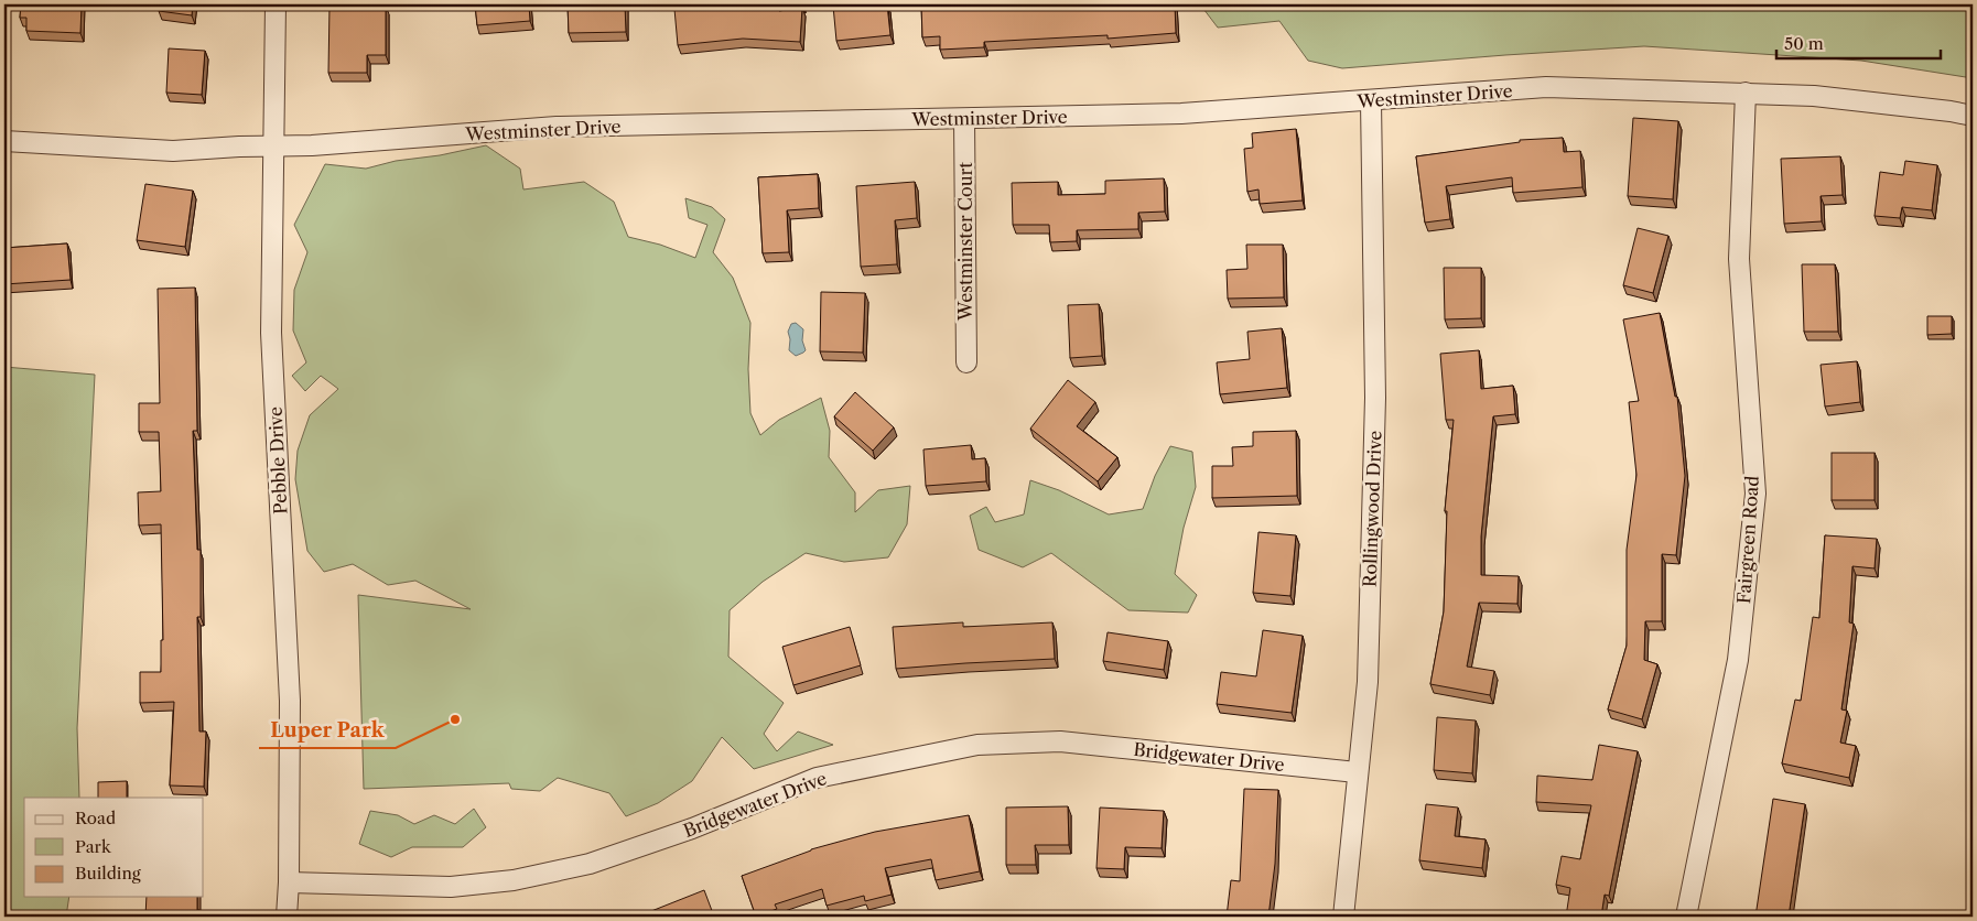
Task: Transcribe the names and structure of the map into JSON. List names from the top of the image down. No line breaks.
{"streets":{"street":["Westminster Drive","Westminster Court","Pebble Drive","Rollingwood Drive","Fairgreen Road","Bridgewater Drive"]},"crossings":[["Westminster Drive","Westminster Court"],["Westminster Drive","Pebble Drive"],["Westminster Drive","Rollingwood Drive"],["Westminster Drive","Fairgreen Road"],["Pebble Drive","Bridgewater Drive"],["Rollingwood Drive","Bridgewater Drive"]],"places":["Luper Park"],"legend":["Road","Park","Building"],"scale_bar":"50 m"}
